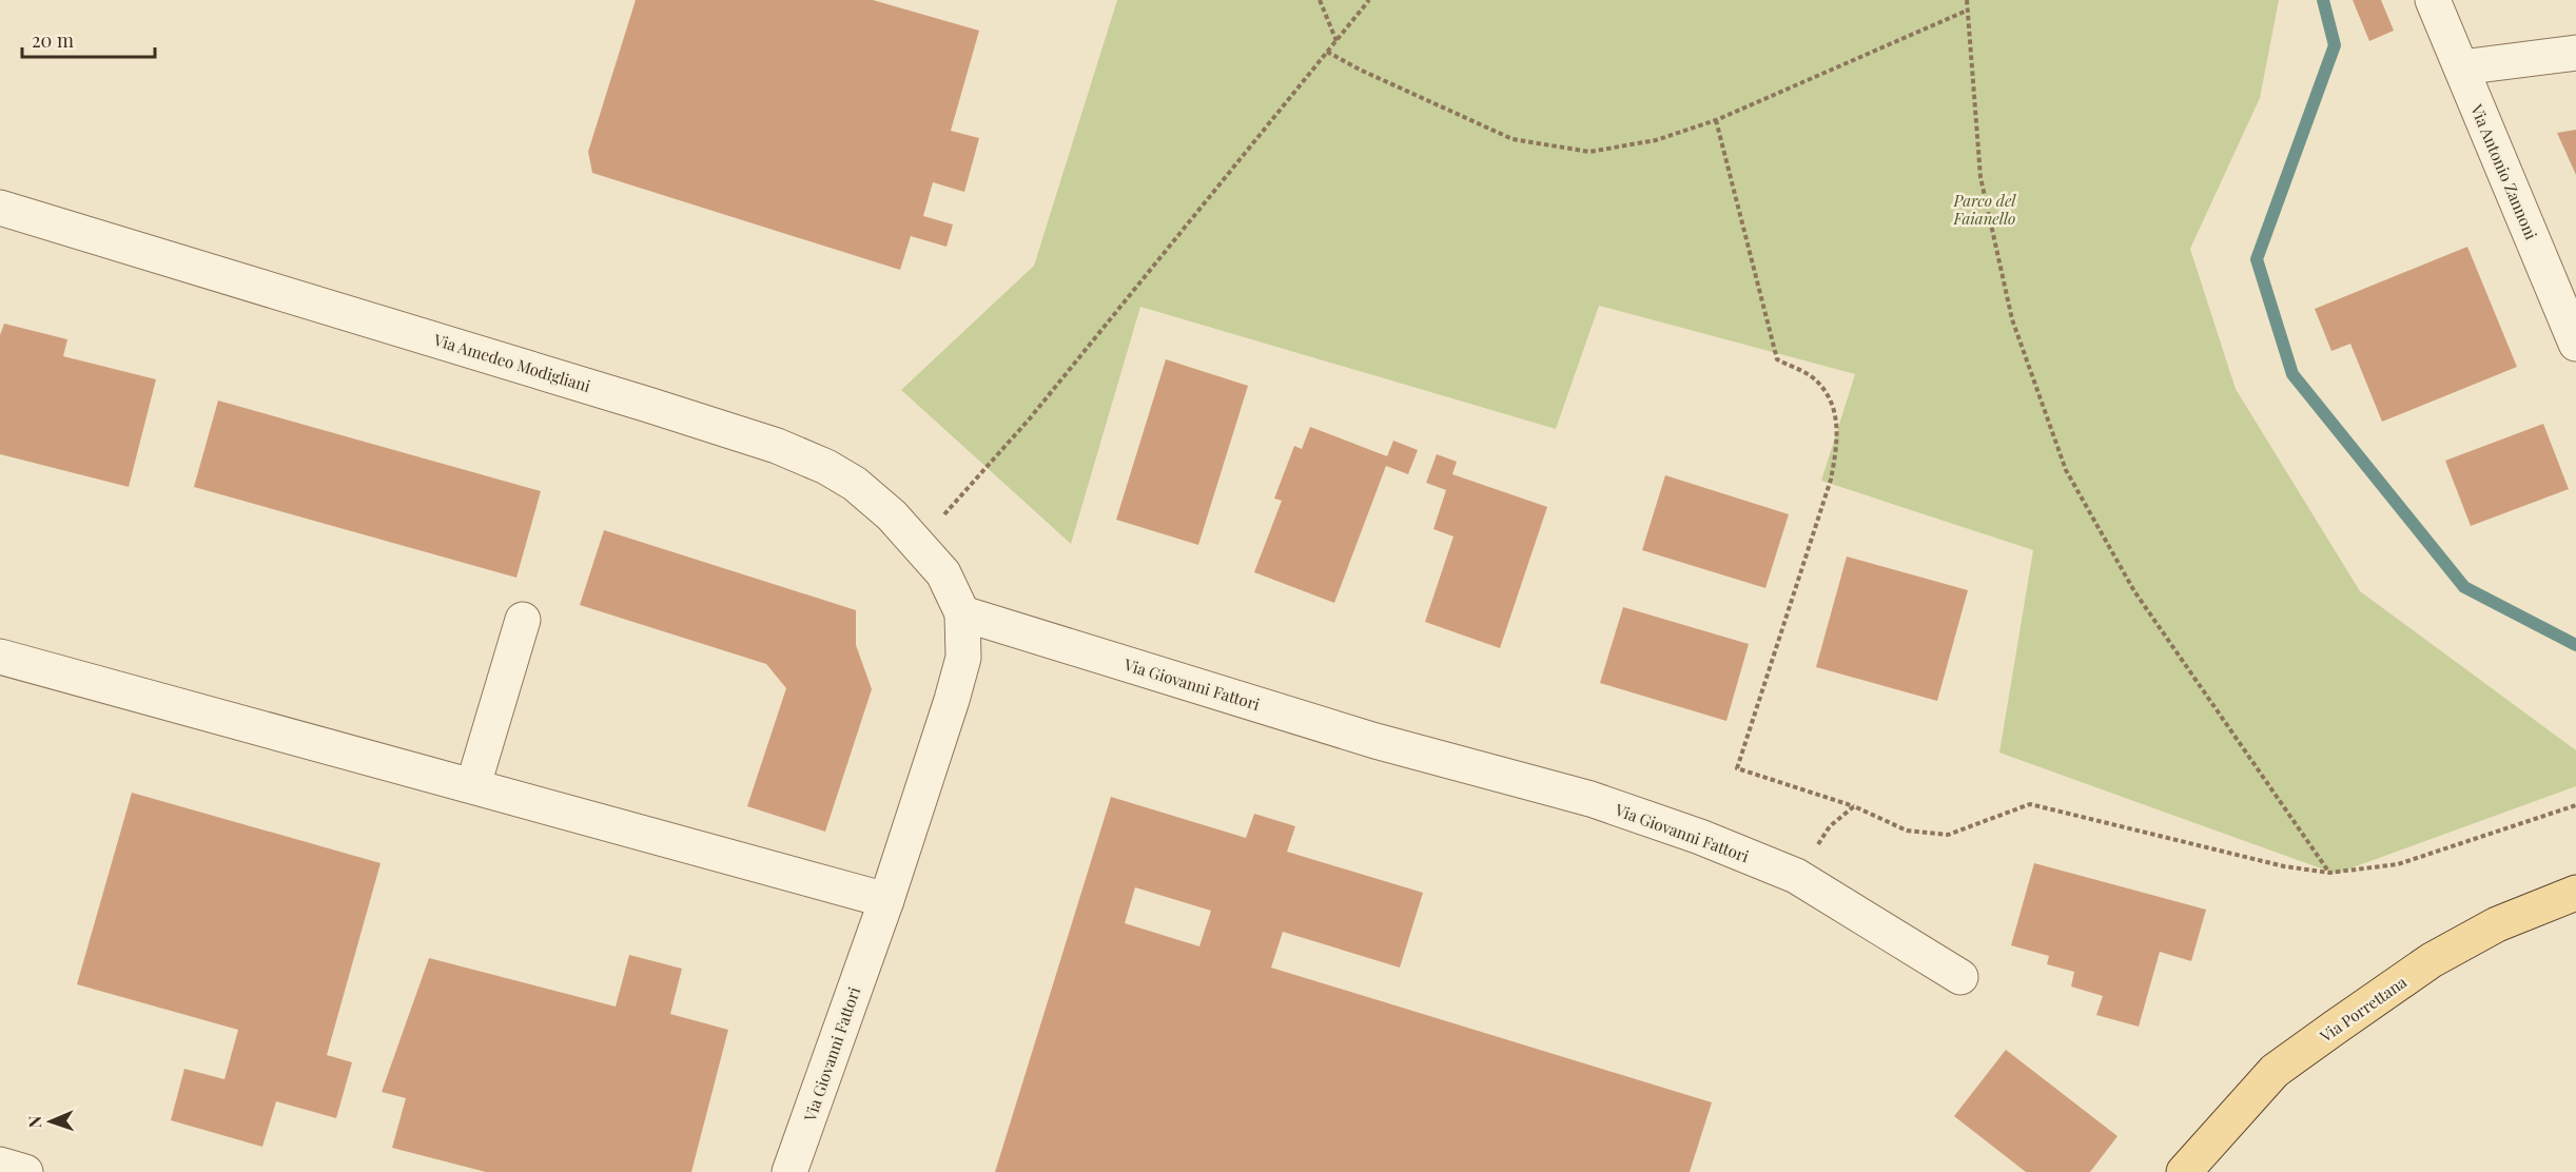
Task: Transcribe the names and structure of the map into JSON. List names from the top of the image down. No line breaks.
{"streets":{"main road":["Via Porrettana"],"street":["Via Antonio Zannoni","Via Amedeo Modigliani","Via Giovanni Fattori"]},"crossings":[["Via Amedeo Modigliani","Via Giovanni Fattori"]],"parks":["Parco del Faianello"],"scale_bar":"20 m","north":"left"}
